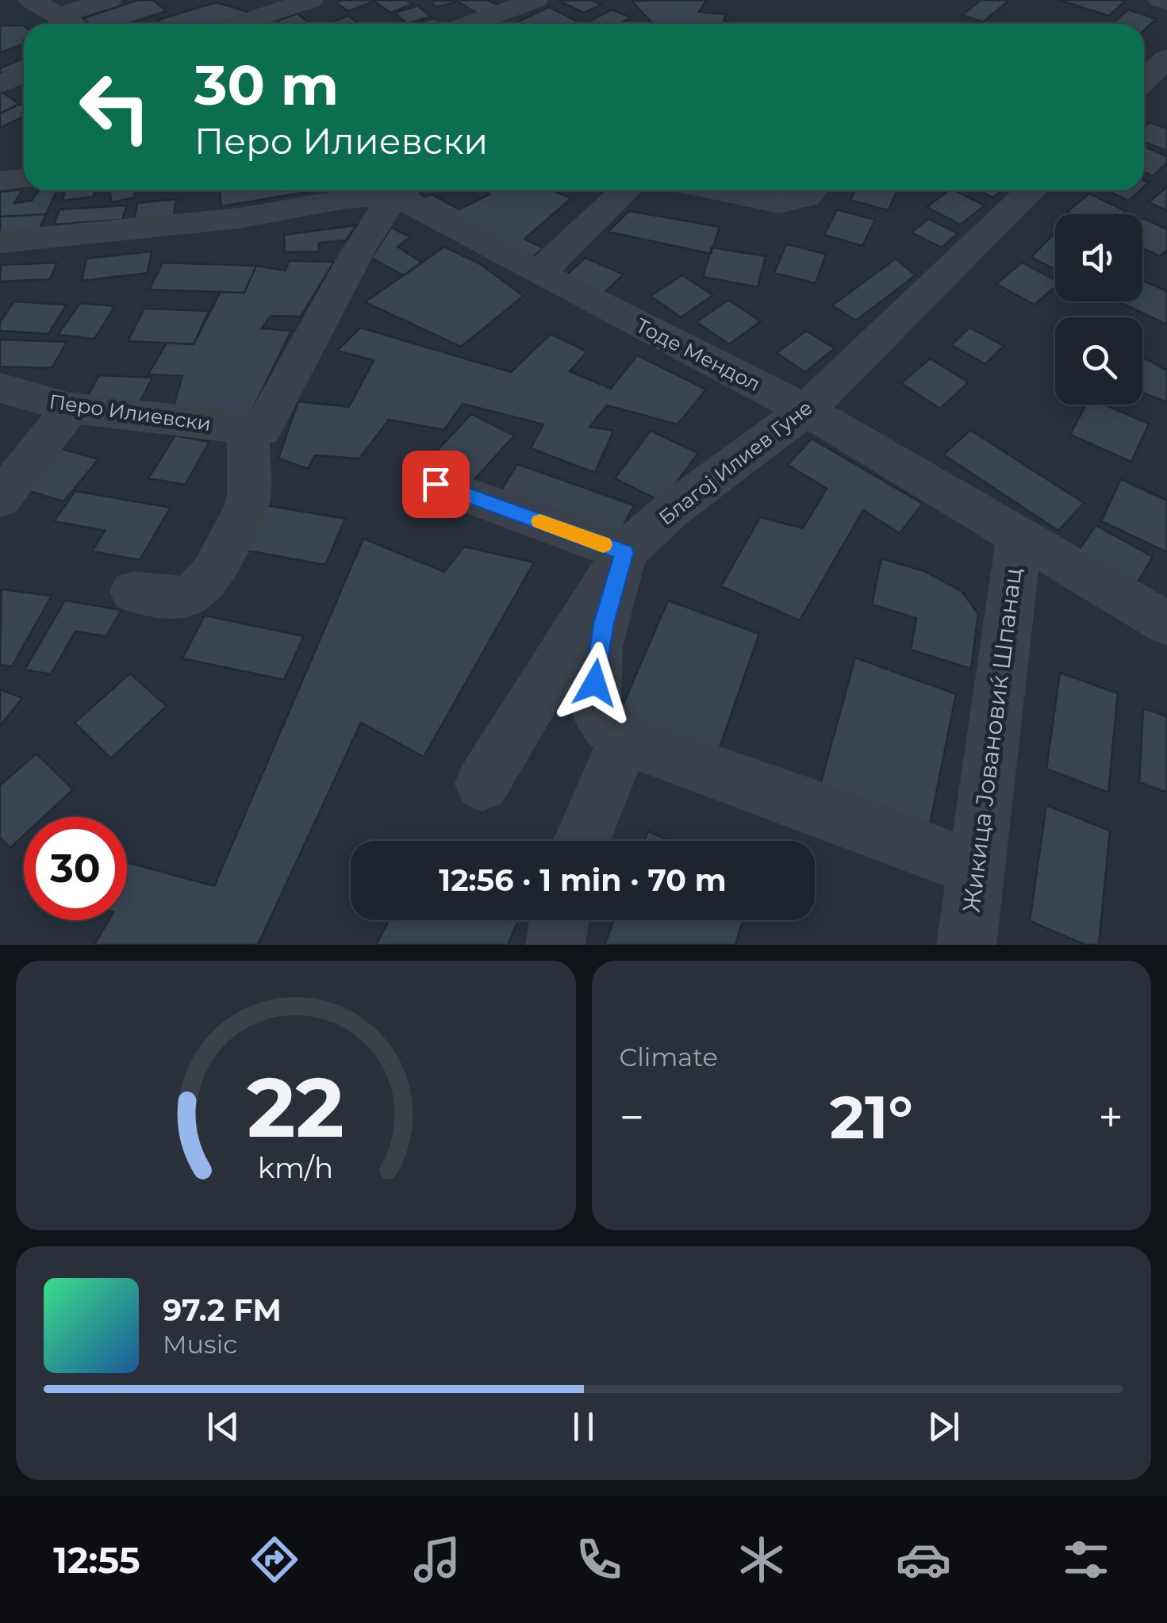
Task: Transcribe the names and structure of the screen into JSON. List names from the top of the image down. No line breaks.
{"streets":{"street":["Тоде Мендол","Перо Илиевски","Благој Илиев Гуне","Жикица Јовановиќ Шпанац"]},"crossings":[["Тоде Мендол","Благој Илиев Гуне"],["Тоде Мендол","Жикица Јовановиќ Шпанац"]],"page":{"turn":["30 m","Перо Илиевски"],"limit":"30","trip":"12:56 · 1 min · 70 m","tile":"Climate","heat":["−","21°","+"],"song":["97.2 FM","Music"],"tabs":"12:55","gauge":["22","km/h"]}}
